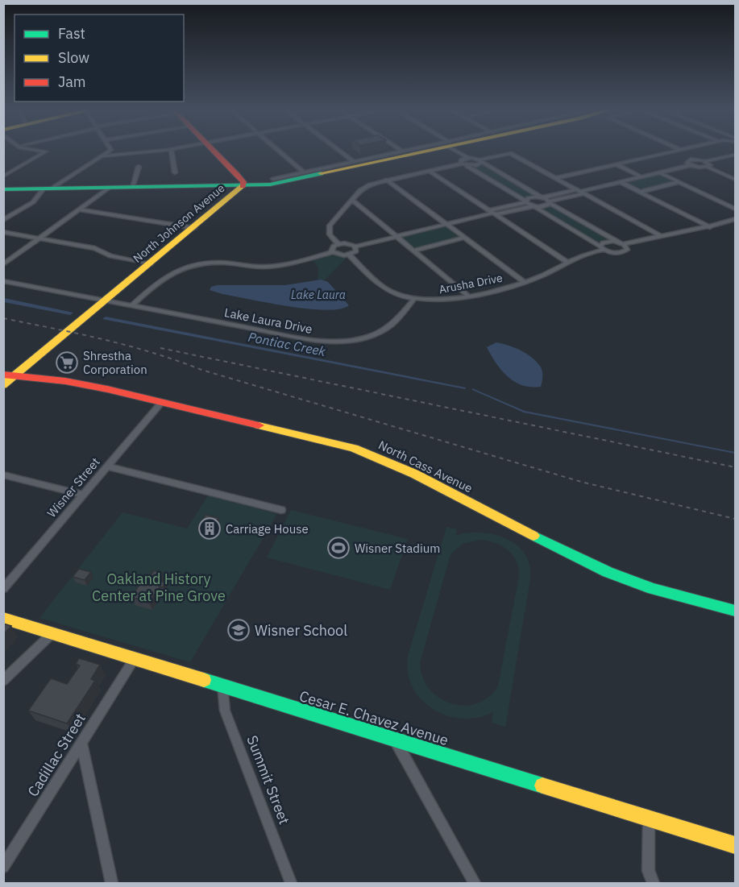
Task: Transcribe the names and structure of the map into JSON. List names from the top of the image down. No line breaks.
{"streets":{"main road":["North Johnson Avenue","North Cass Avenue","Cesar E. Chavez Avenue"],"street":["Arusha Drive","Lake Laura Drive","Wisner Street","Cadillac Street","Summit Street"]},"crossings":[["North Johnson Avenue","Lake Laura Drive"],["North Johnson Avenue","North Cass Avenue"],["Arusha Drive","Lake Laura Drive"],["North Cass Avenue","Wisner Street"],["Cesar E. Chavez Avenue","Cadillac Street"],["Cesar E. Chavez Avenue","Summit Street"]],"water":["Lake Laura","Pontiac Creek"],"parks":["Oakland History Center at Pine Grove"],"places":{"supermarket":["Shrestha Corporation"],"building":["Carriage House"],"sports":["Wisner Stadium"],"school or university":["Wisner School"]},"legend":["Fast","Slow","Jam"]}
